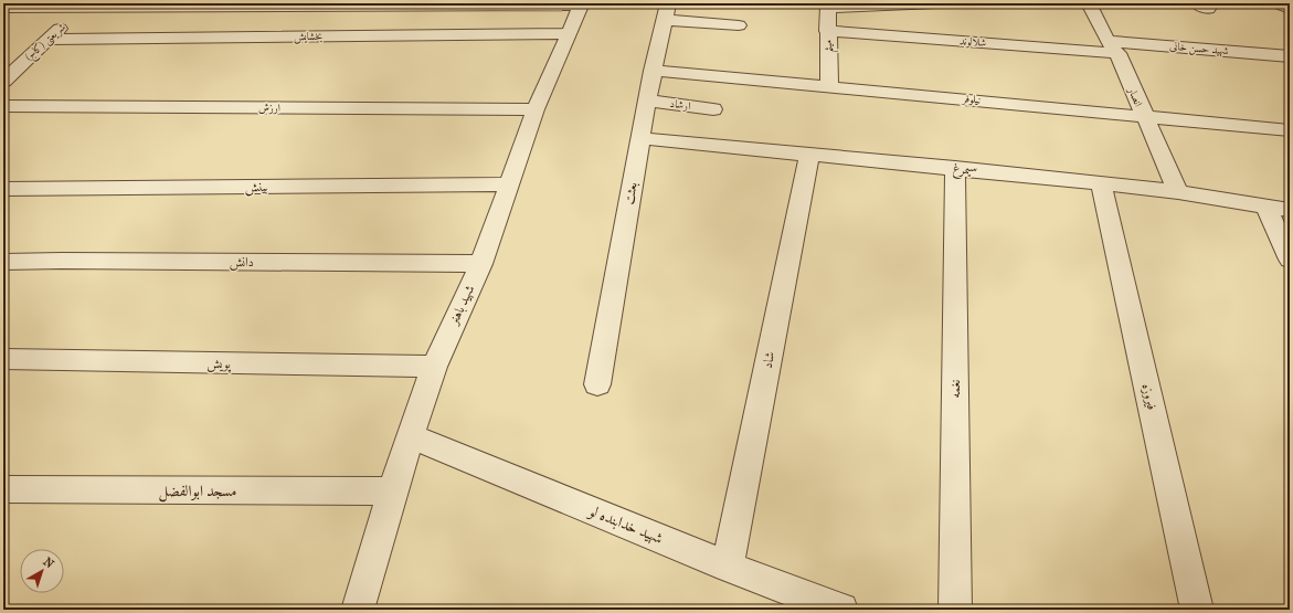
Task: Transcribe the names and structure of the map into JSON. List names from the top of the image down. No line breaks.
{"streets":{"street":["بخشایش","شریعتی (کاج)","شلالوند","میثم","شهید حسن خانی","انصار","نیلوفر","ارشاد","ارزش","سیمرغ","بینش","بعثت","دانش","شهید باهنر","شاد","پویش","نغمه","فیروزه","مسجد ابوالفضل","شهید خدابنده لو"]},"crossings":[["بخشایش","شریعتی (کاج)"],["بخشایش","شهید باهنر"],["شلالوند","میثم"],["شلالوند","شهید حسن خانی"],["شلالوند","انصار"],["میثم","نیلوفر"],["شهید حسن خانی","انصار"],["انصار","نیلوفر"],["انصار","سیمرغ"],["نیلوفر","بعثت"],["ارشاد","بعثت"],["ارزش","شهید باهنر"],["سیمرغ","بعثت"],["سیمرغ","شاد"],["سیمرغ","نغمه"],["سیمرغ","فیروزه"],["بینش","شهید باهنر"],["دانش","شهید باهنر"],["شهید باهنر","پویش"],["شهید باهنر","مسجد ابوالفضل"],["شهید باهنر","شهید خدابنده لو"],["شاد","شهید خدابنده لو"]],"north":"top right"}
